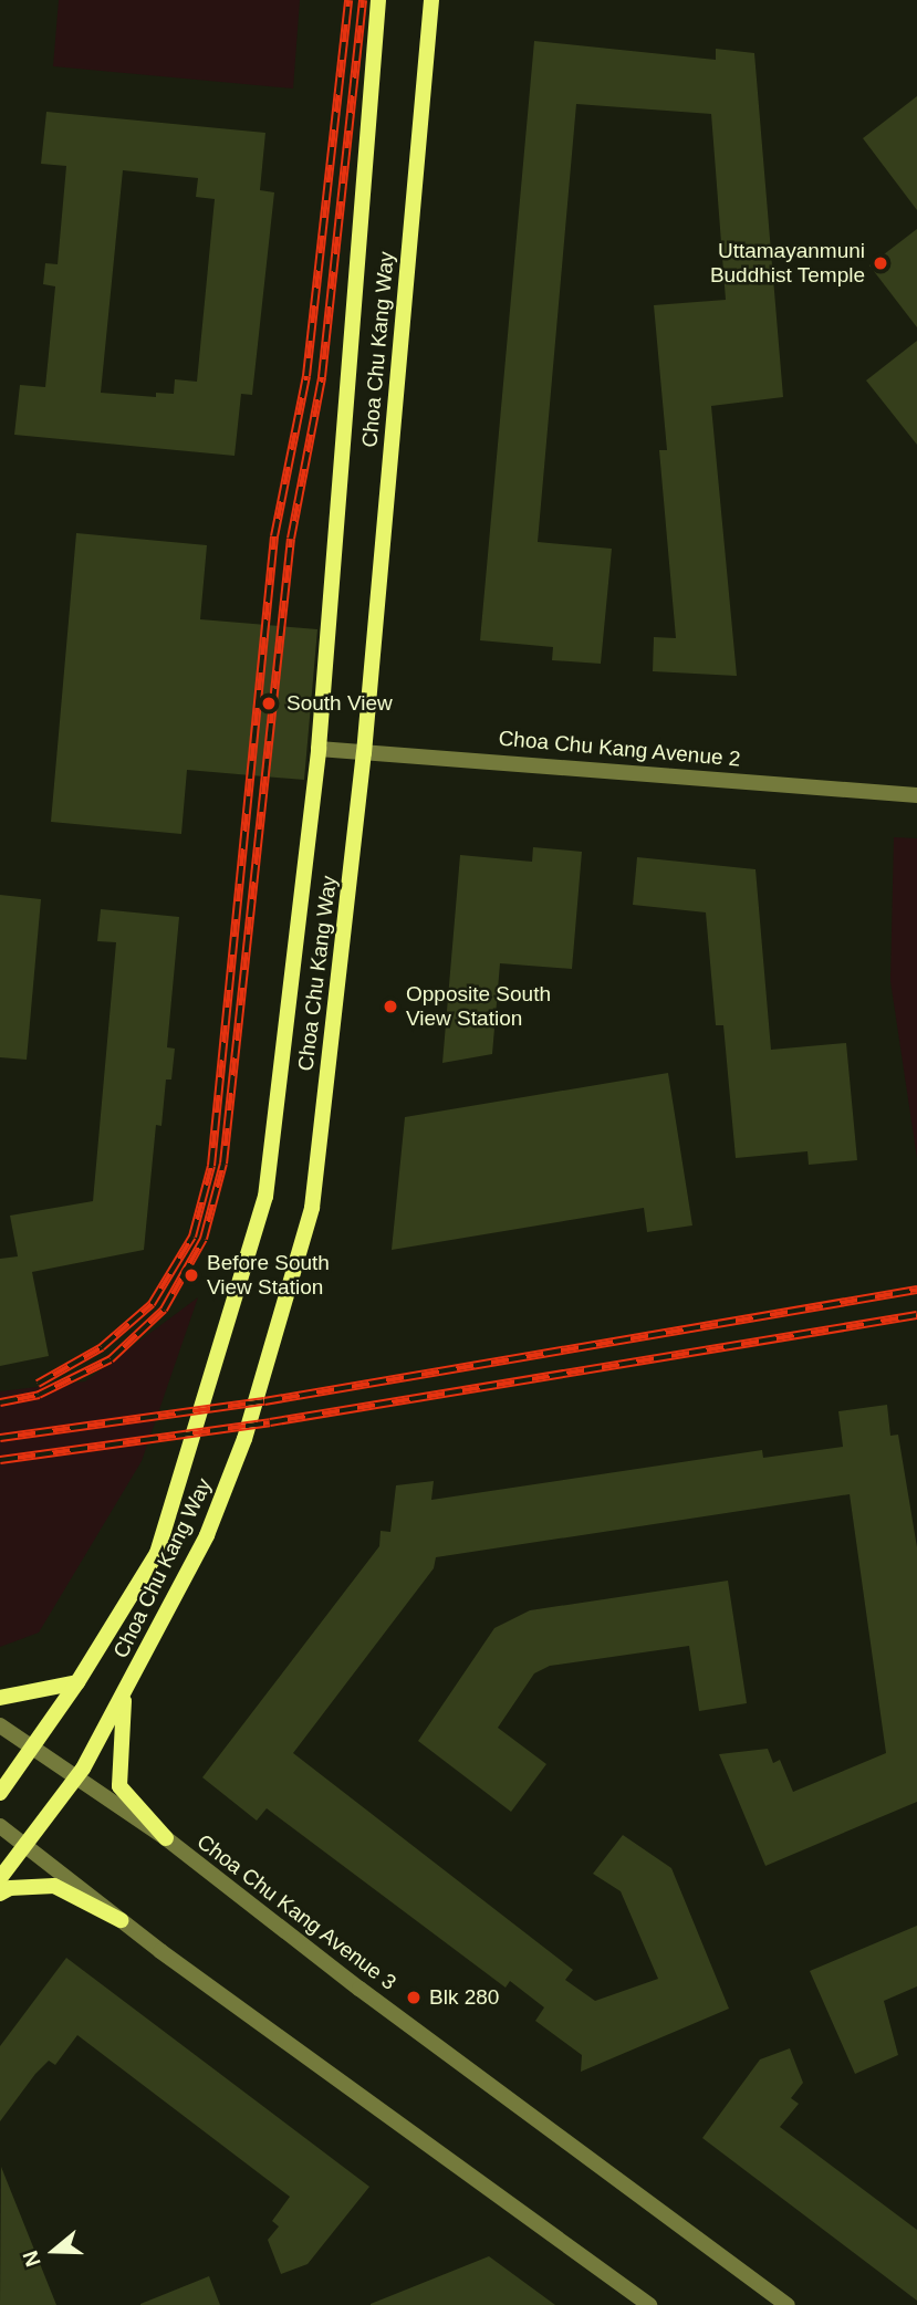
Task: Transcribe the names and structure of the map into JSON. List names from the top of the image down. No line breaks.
{"streets":{"main road":["Choa Chu Kang Way"],"street":["Choa Chu Kang Avenue 2","Choa Chu Kang Avenue 3"]},"crossings":[["Choa Chu Kang Way","Choa Chu Kang Avenue 2"],["Choa Chu Kang Way","Choa Chu Kang Avenue 3"]],"places":["Uttamayanmuni Buddhist Temple","South View","Opposite South View Station","Before South View Station","Blk 280"],"north":"left"}
